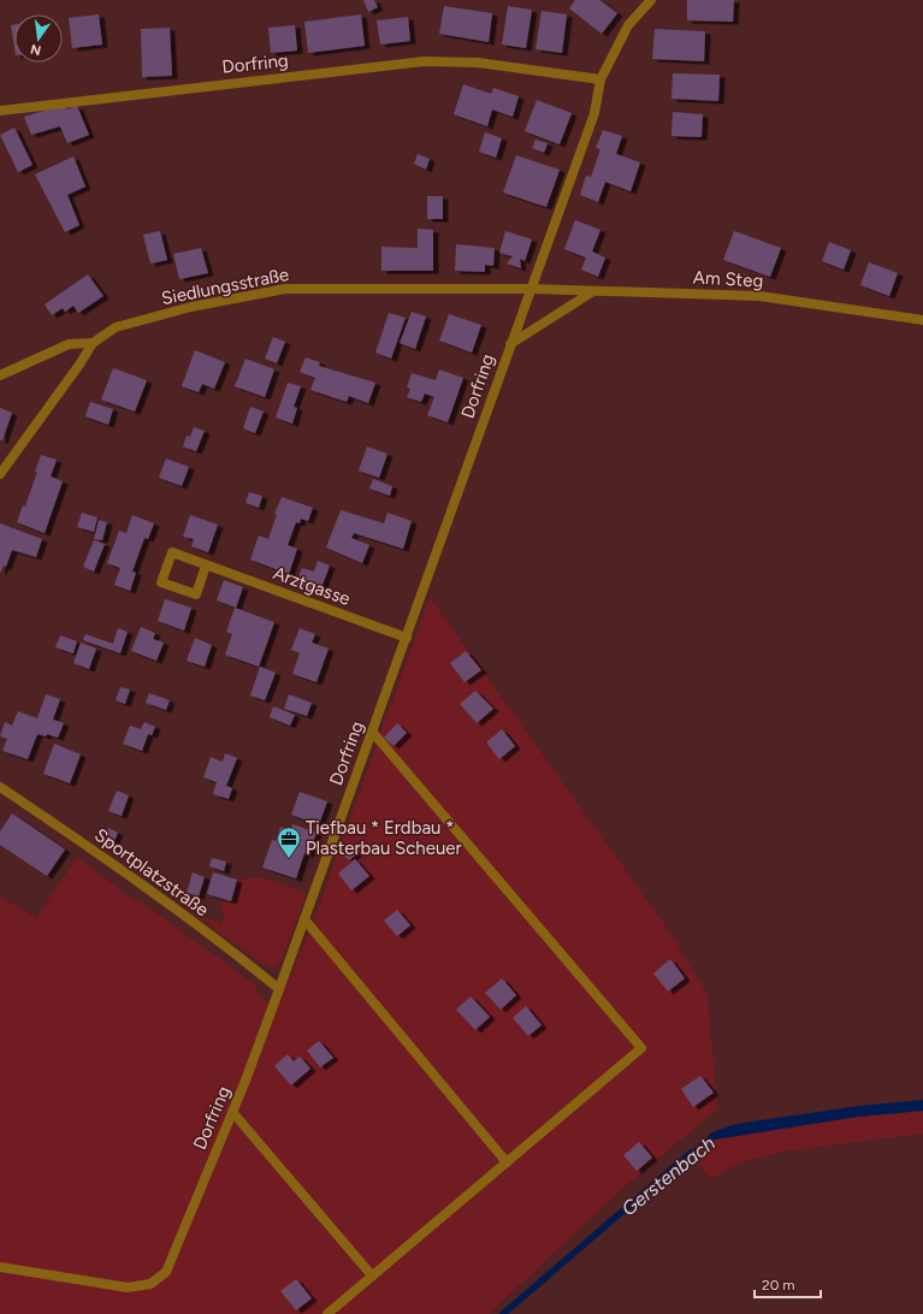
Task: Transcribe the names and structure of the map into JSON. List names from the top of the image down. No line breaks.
{"streets":{"street":["Dorfring","Am Steg","Siedlungsstraße","Arztgasse","Sportplatzstraße"]},"crossings":[["Dorfring","Am Steg"],["Dorfring","Siedlungsstraße"],["Dorfring","Arztgasse"],["Dorfring","Sportplatzstraße"],["Am Steg","Siedlungsstraße"]],"water":["Gerstenbach"],"places":{"office":["Tiefbau * Erdbau * Plasterbau Scheuer"]},"scale_bar":"20 m","north":"bottom"}
